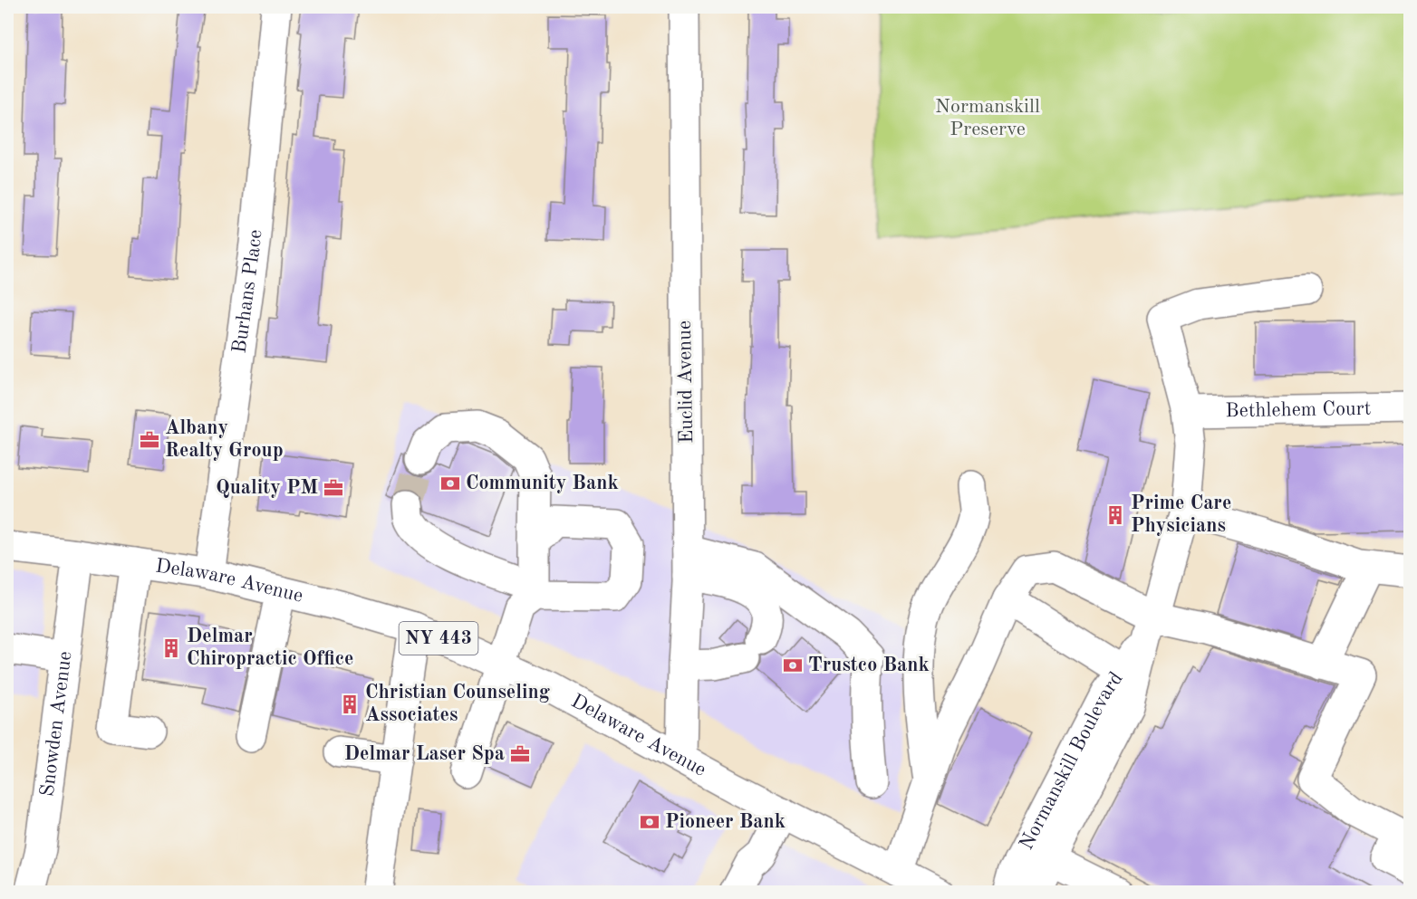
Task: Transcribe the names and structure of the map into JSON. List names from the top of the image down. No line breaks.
{"streets":{"street":["Burhans Place","Euclid Avenue","Bethlehem Court","Delaware Avenue","NY 443","Snowden Avenue","Normanskill Boulevard"]},"crossings":[["Burhans Place","Delaware Avenue"],["Euclid Avenue","Delaware Avenue"],["Bethlehem Court","Normanskill Boulevard"],["Delaware Avenue","Snowden Avenue"]],"parks":["Normanskill Preserve"],"places":{"office":["Albany Realty Group","Quality PM","Delmar Laser Spa"],"bank":["Community Bank","Trustco Bank","Pioneer Bank"],"building":["Prime Care Physicians","Delmar Chiropractic Office","Christian Counseling Associates"]}}
